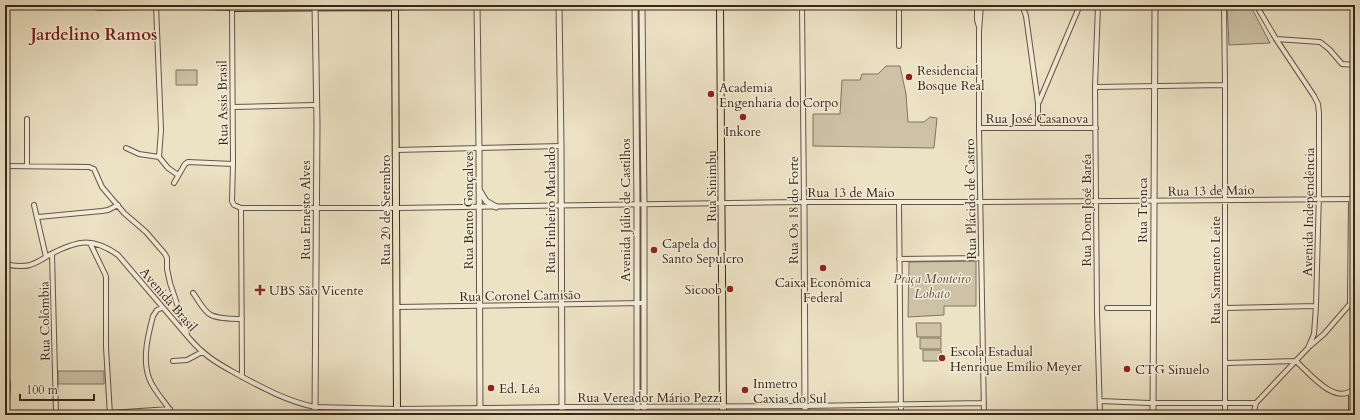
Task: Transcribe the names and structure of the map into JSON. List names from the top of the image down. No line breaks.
{"streets":{"main road":["Rua Sinimbu","Rua 20 de Setembro"],"street":["Rua Assis Brasil","Rua José Casanova","Rua 13 de Maio","Rua Plácido de Castro","Rua Ernesto Alves","Rua Bento Gonçalves","Rua Pinheiro Machado","Avenida Júlio de Castilhos","Rua Os 18 do Forte","Rua Dom José Baréa","Rua Tronca","Avenida Independência","Rua Sarmento Leite","Rua Coronel Camisão","Avenida Brasil","Rua Colômbia","Rua Vereador Mário Pezzi"]},"crossings":[["Rua Assis Brasil","Rua 13 de Maio"],["Rua José Casanova","Rua Plácido de Castro"],["Rua José Casanova","Rua Dom José Baréa"],["Rua Sinimbu","Rua 13 de Maio"],["Rua Sinimbu","Rua Vereador Mário Pezzi"],["Rua 13 de Maio","Rua Plácido de Castro"],["Rua 13 de Maio","Rua Ernesto Alves"],["Rua 13 de Maio","Rua 20 de Setembro"],["Rua 13 de Maio","Rua Bento Gonçalves"],["Rua 13 de Maio","Rua Pinheiro Machado"],["Rua 13 de Maio","Avenida Júlio de Castilhos"],["Rua 13 de Maio","Rua Os 18 do Forte"],["Rua 13 de Maio","Rua Dom José Baréa"],["Rua 13 de Maio","Rua Tronca"],["Rua 13 de Maio","Avenida Independência"],["Rua 13 de Maio","Rua Sarmento Leite"],["Rua Plácido de Castro","Rua Vereador Mário Pezzi"],["Rua Ernesto Alves","Avenida Brasil"],["Rua Ernesto Alves","Rua Vereador Mário Pezzi"],["Rua 20 de Setembro","Rua Coronel Camisão"],["Rua 20 de Setembro","Rua Vereador Mário Pezzi"],["Rua Bento Gonçalves","Rua Coronel Camisão"],["Rua Bento Gonçalves","Rua Vereador Mário Pezzi"],["Rua Pinheiro Machado","Rua Coronel Camisão"],["Rua Pinheiro Machado","Rua Vereador Mário Pezzi"],["Avenida Júlio de Castilhos","Rua Coronel Camisão"],["Avenida Júlio de Castilhos","Rua Vereador Mário Pezzi"],["Rua Os 18 do Forte","Rua Vereador Mário Pezzi"],["Avenida Brasil","Rua Colômbia"],["Avenida Brasil","Rua Vereador Mário Pezzi"]],"districts":["Jardelino Ramos"],"parks":["Praça Monteiro Lobato"],"places":{"other":["Residencial Bosque Real","Academia Engenharia do Corpo","Inkore","Capela do Santo Sepulcro","Caixa Econômica Federal","Sicoob","Escola Estadual Henrique Emílio Meyer","CTG Sinuelo","Ed. Léa","Inmetro Caxias do Sul"],"health":["UBS São Vicente"]},"scale_bar":"100 m"}
